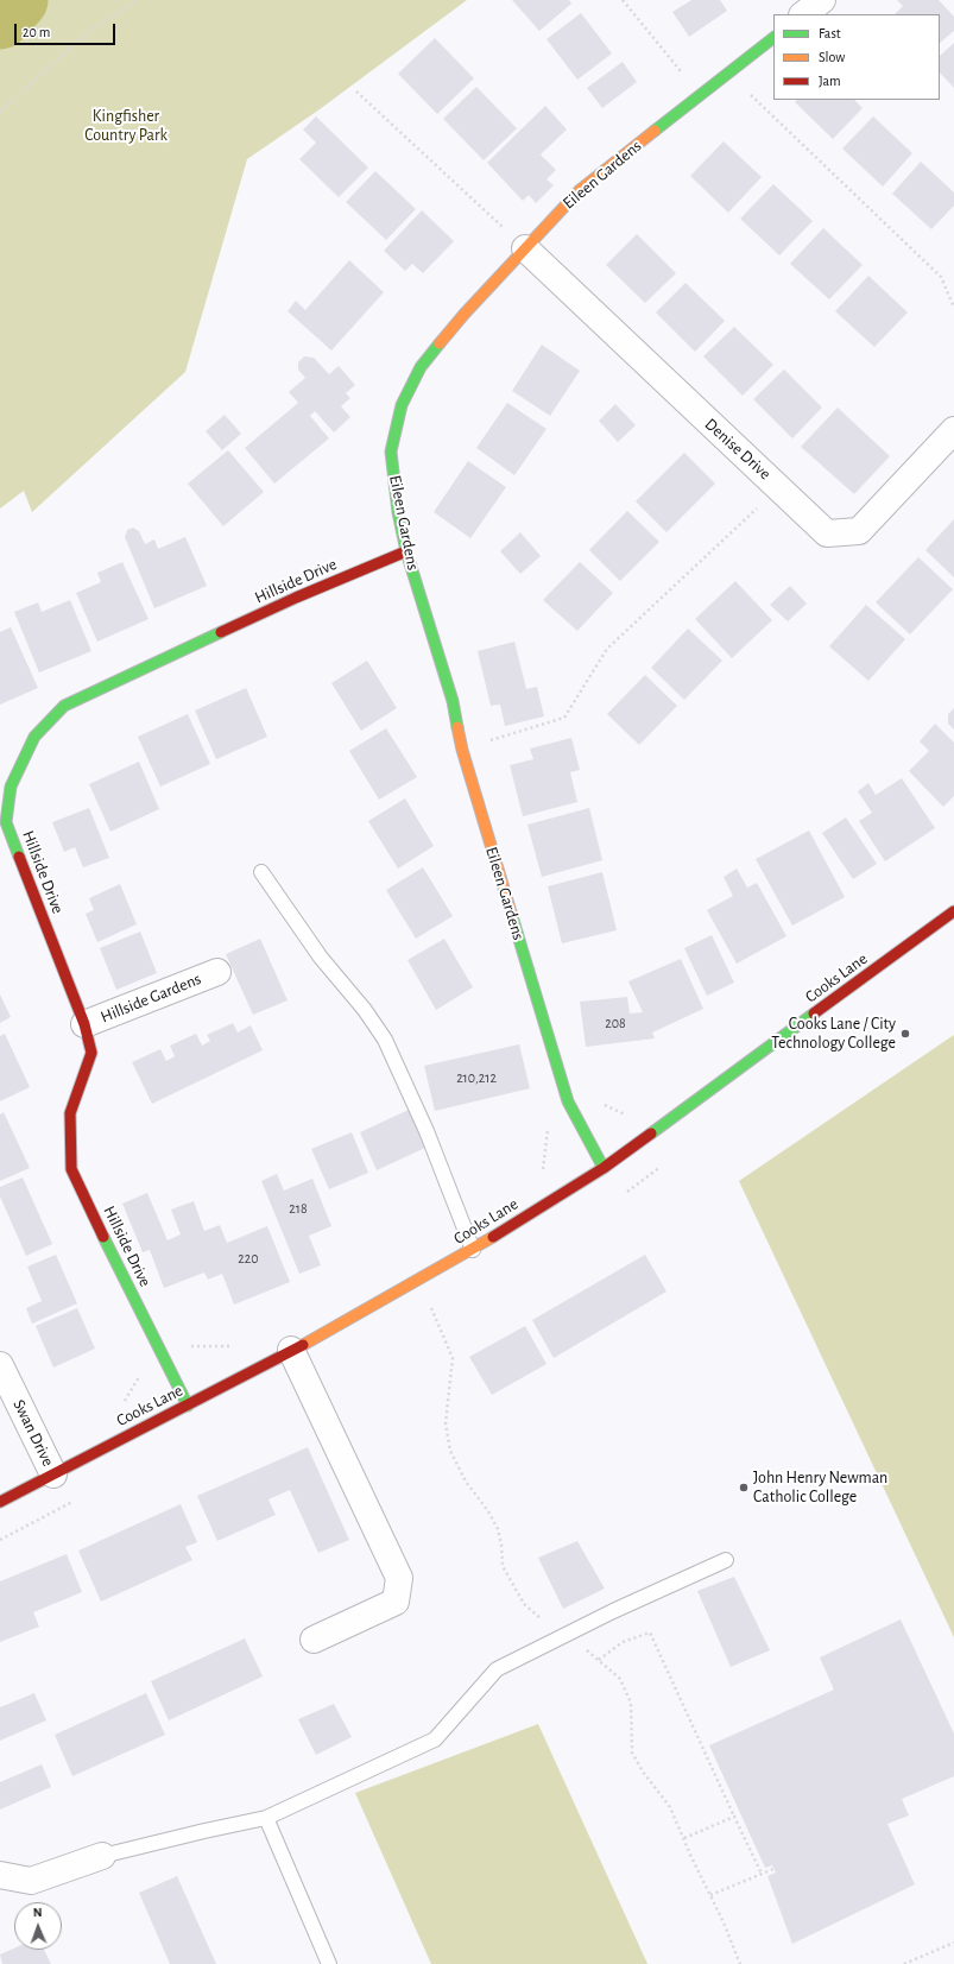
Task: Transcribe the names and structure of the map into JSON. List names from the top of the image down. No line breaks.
{"streets":{"street":["Eileen Gardens","Denise Drive","Hillside Drive","Cooks Lane","Hillside Gardens","Swan Drive"]},"crossings":[["Eileen Gardens","Denise Drive"],["Eileen Gardens","Hillside Drive"],["Eileen Gardens","Cooks Lane"],["Hillside Drive","Cooks Lane"],["Hillside Drive","Hillside Gardens"],["Cooks Lane","Swan Drive"]],"parks":["Kingfisher Country Park"],"places":["Cooks Lane / City Technology College","John Henry Newman Catholic College"],"house_numbers":["208","210,212","218","220"],"legend":["Fast","Slow","Jam"],"scale_bar":"20 m","north":"top"}
